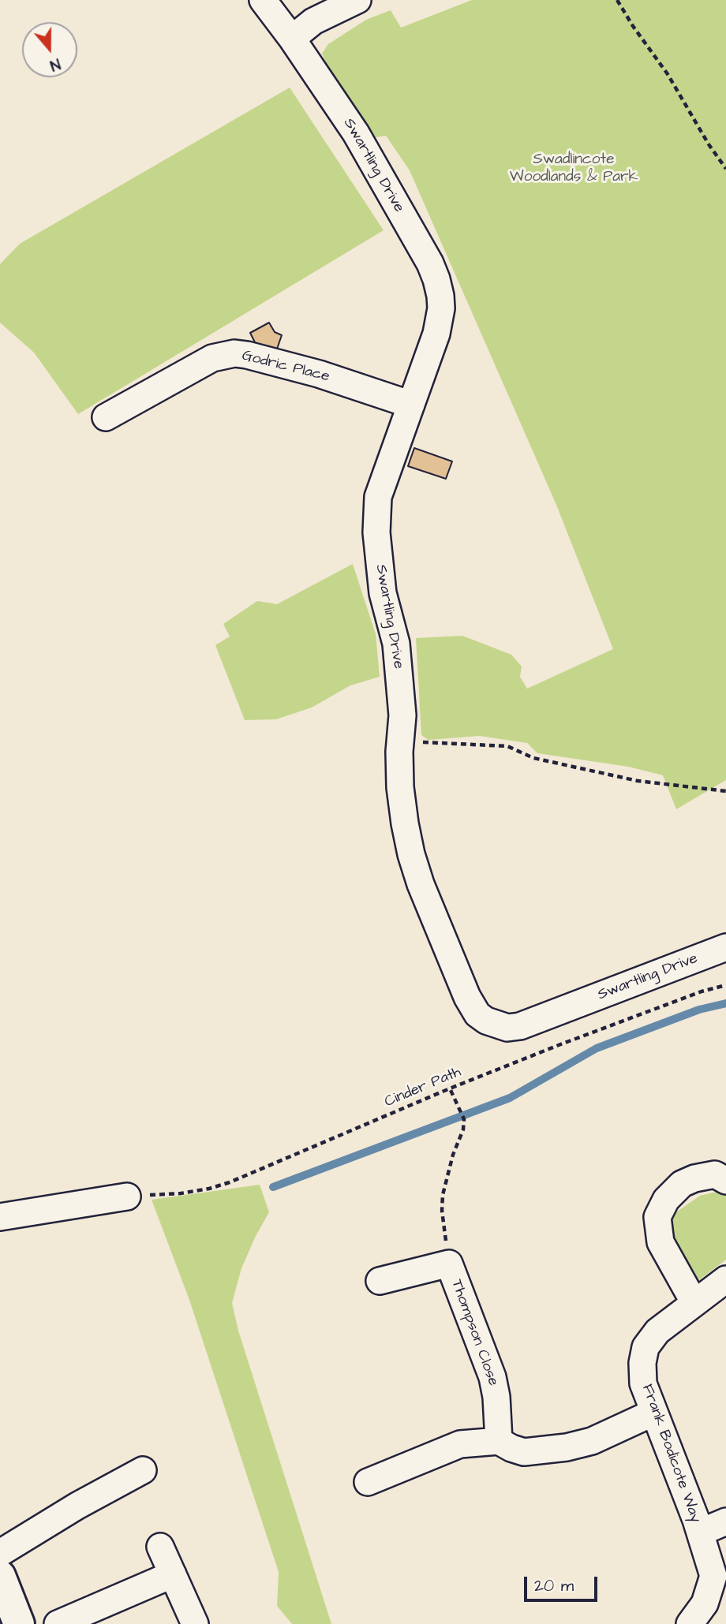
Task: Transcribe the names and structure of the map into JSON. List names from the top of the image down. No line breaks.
{"streets":{"street":["Swartling Drive","Godric Place","Thompson Close","Frank Bodicote Way"],"path":["Cinder Path"]},"crossings":[["Swartling Drive","Godric Place"]],"parks":["Swadlincote Woodlands & Park"],"scale_bar":"20 m","north":"bottom"}
